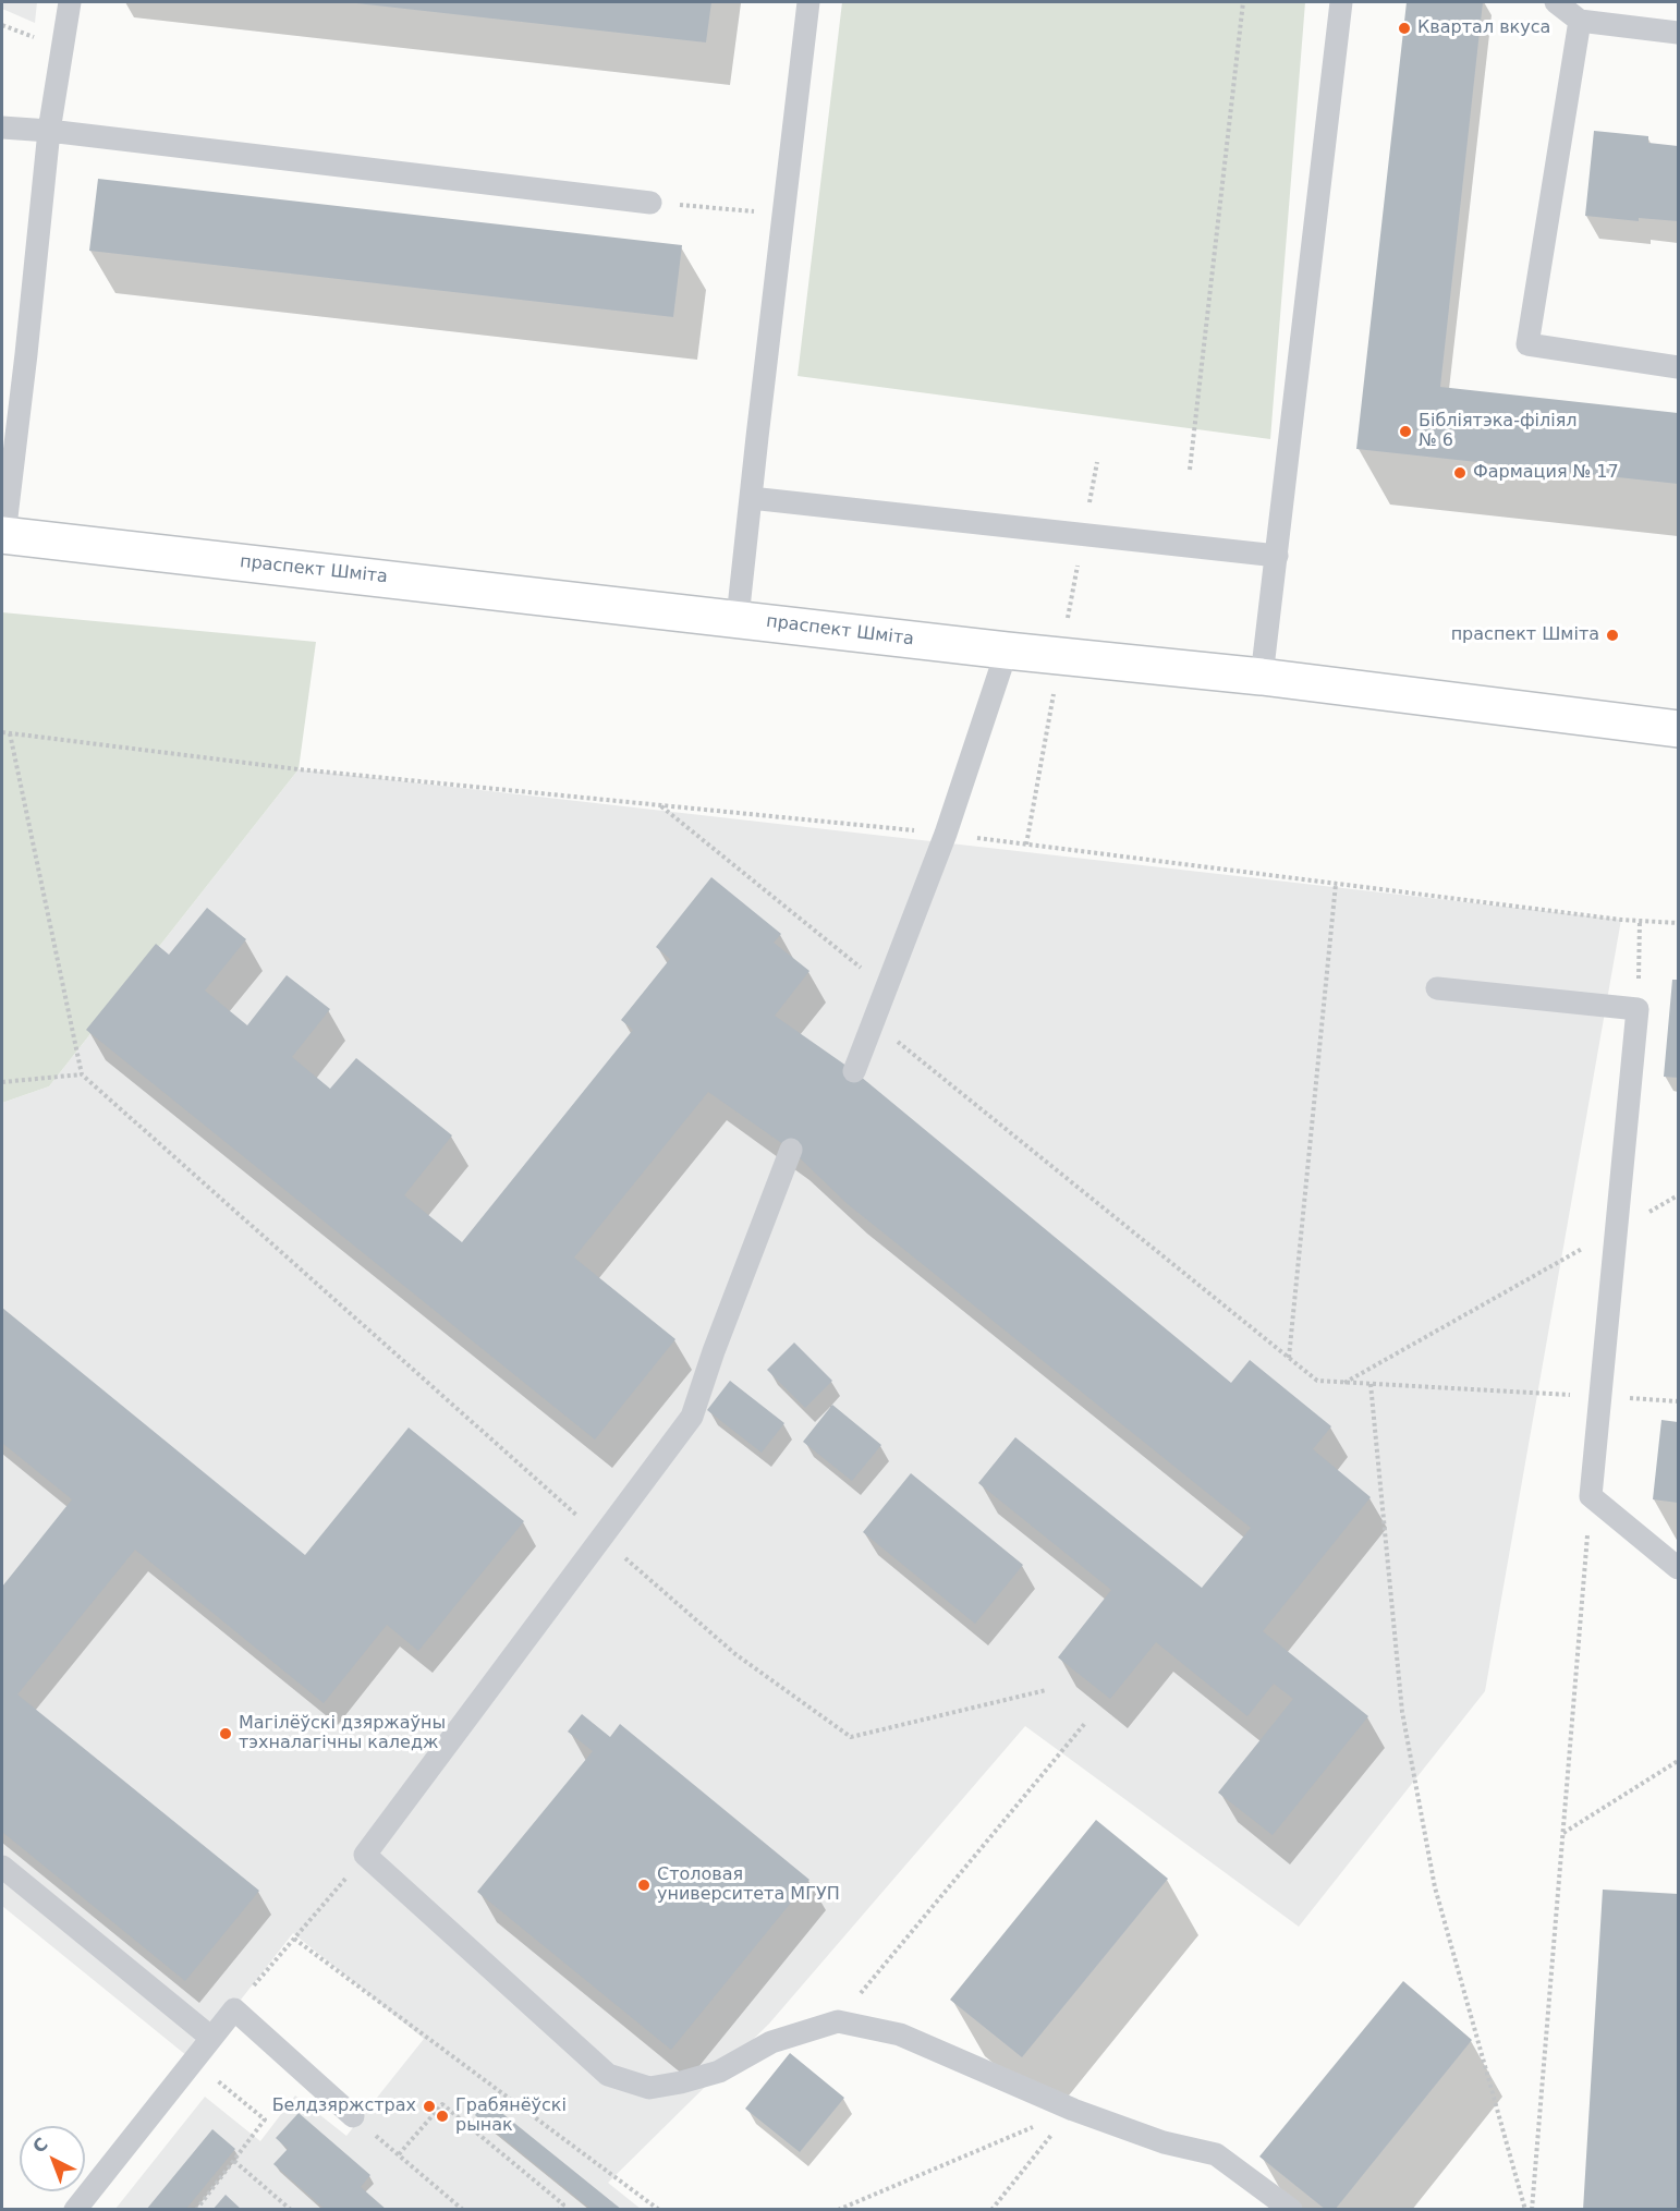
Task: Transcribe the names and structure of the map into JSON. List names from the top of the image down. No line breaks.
{"streets":{"main road":["праспект Шміта"]},"places":["Квартал вкуса","Бібліятэка-філіял № 6","Фармация № 17","праспект Шміта","Магілёўскі дзяржаўны тэхналагічны каледж","Столовая университета МГУП","Белдзяржстрах","Грабянёўскі рынак"],"north":"top left"}
